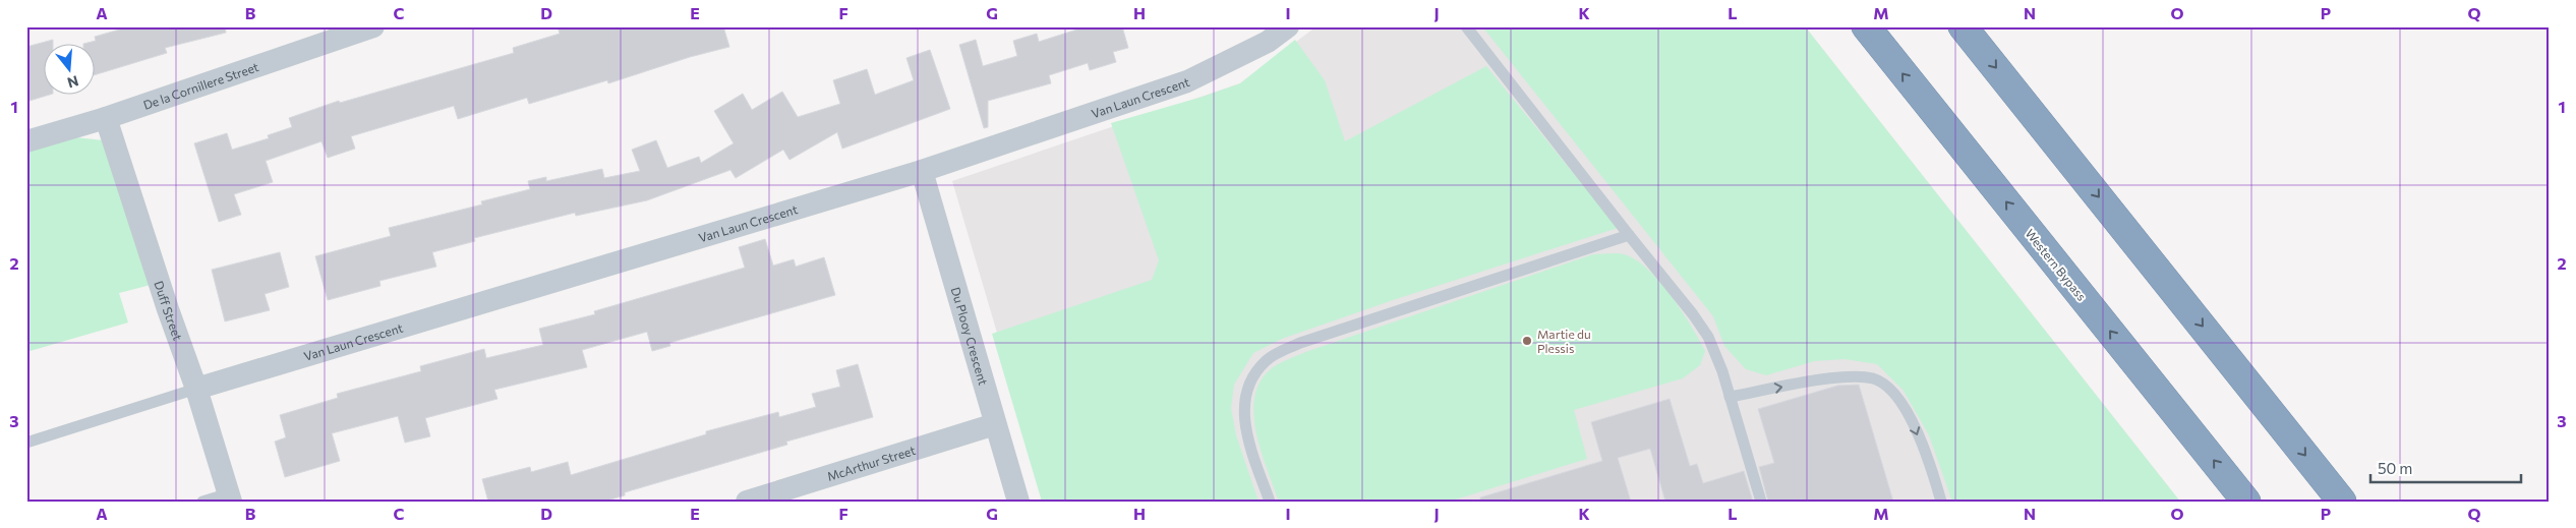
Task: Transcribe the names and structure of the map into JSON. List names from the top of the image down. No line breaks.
{"streets":{"highway":["Western Bypass"],"street":["De la Cornillere Street","Van Laun Crescent","Duff Street","Du Plooy Crescent","McArthur Street"]},"crossings":[["De la Cornillere Street","Duff Street"],["Van Laun Crescent","Duff Street"],["Van Laun Crescent","Du Plooy Crescent"],["Du Plooy Crescent","McArthur Street"]],"places":["Martie du Plessis"],"scale_bar":"50 m","north":"bottom","grid":{"columns":["A","B","C","D","E","F","G","H","I","J","K","L","M","N","O","P","Q"],"rows":["1","2","3"]}}
